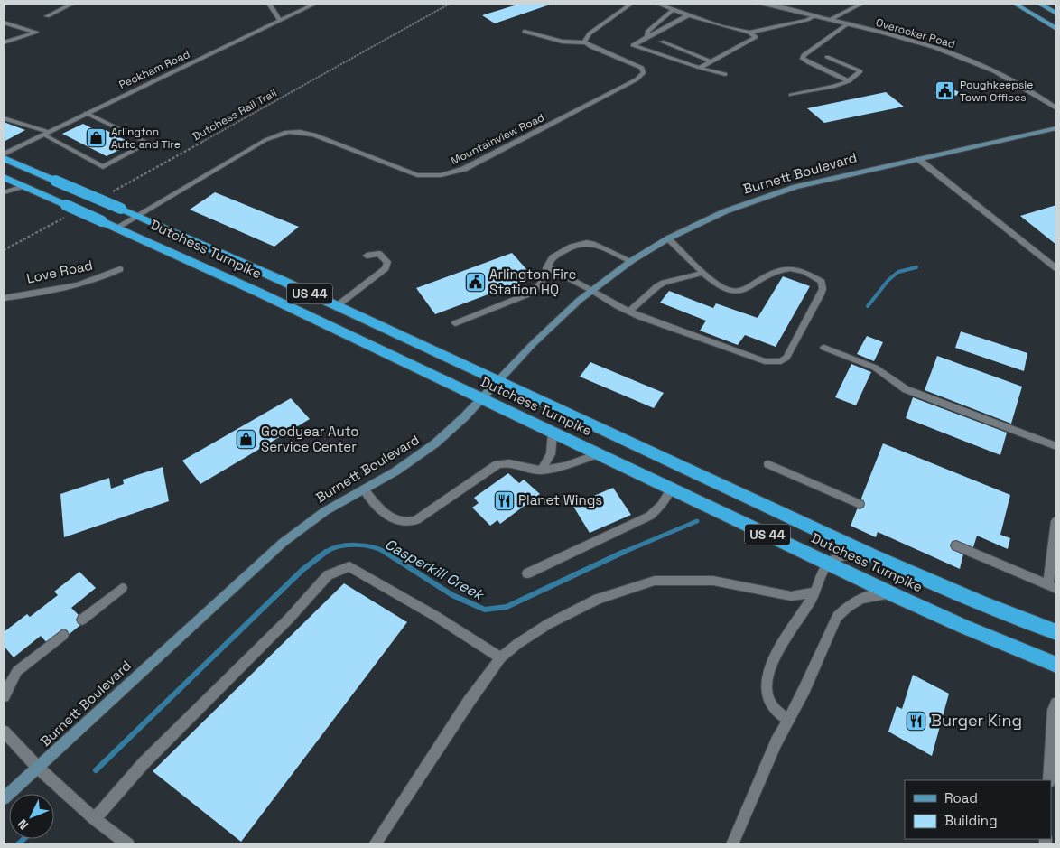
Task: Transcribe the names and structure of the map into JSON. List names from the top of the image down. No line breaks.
{"streets":{"highway":["Dutchess Turnpike","US 44"],"street":["Overocker Road","Peckham Road","Mountainview Road","Burnett Boulevard","Love Road"],"path":["Dutchess Rail Trail"]},"crossings":[["Mountainview Road","Dutchess Turnpike"],["Burnett Boulevard","Dutchess Turnpike"]],"water":["Casperkill Creek"],"places":{"public building":["Poughkeepsie Town Offices","Arlington Fire Station HQ"],"shop":["Arlington Auto and Tire","Goodyear Auto Service Center"],"restaurant":["Planet Wings","Burger King"]},"legend":["Road","Building"],"north":"bottom left"}
